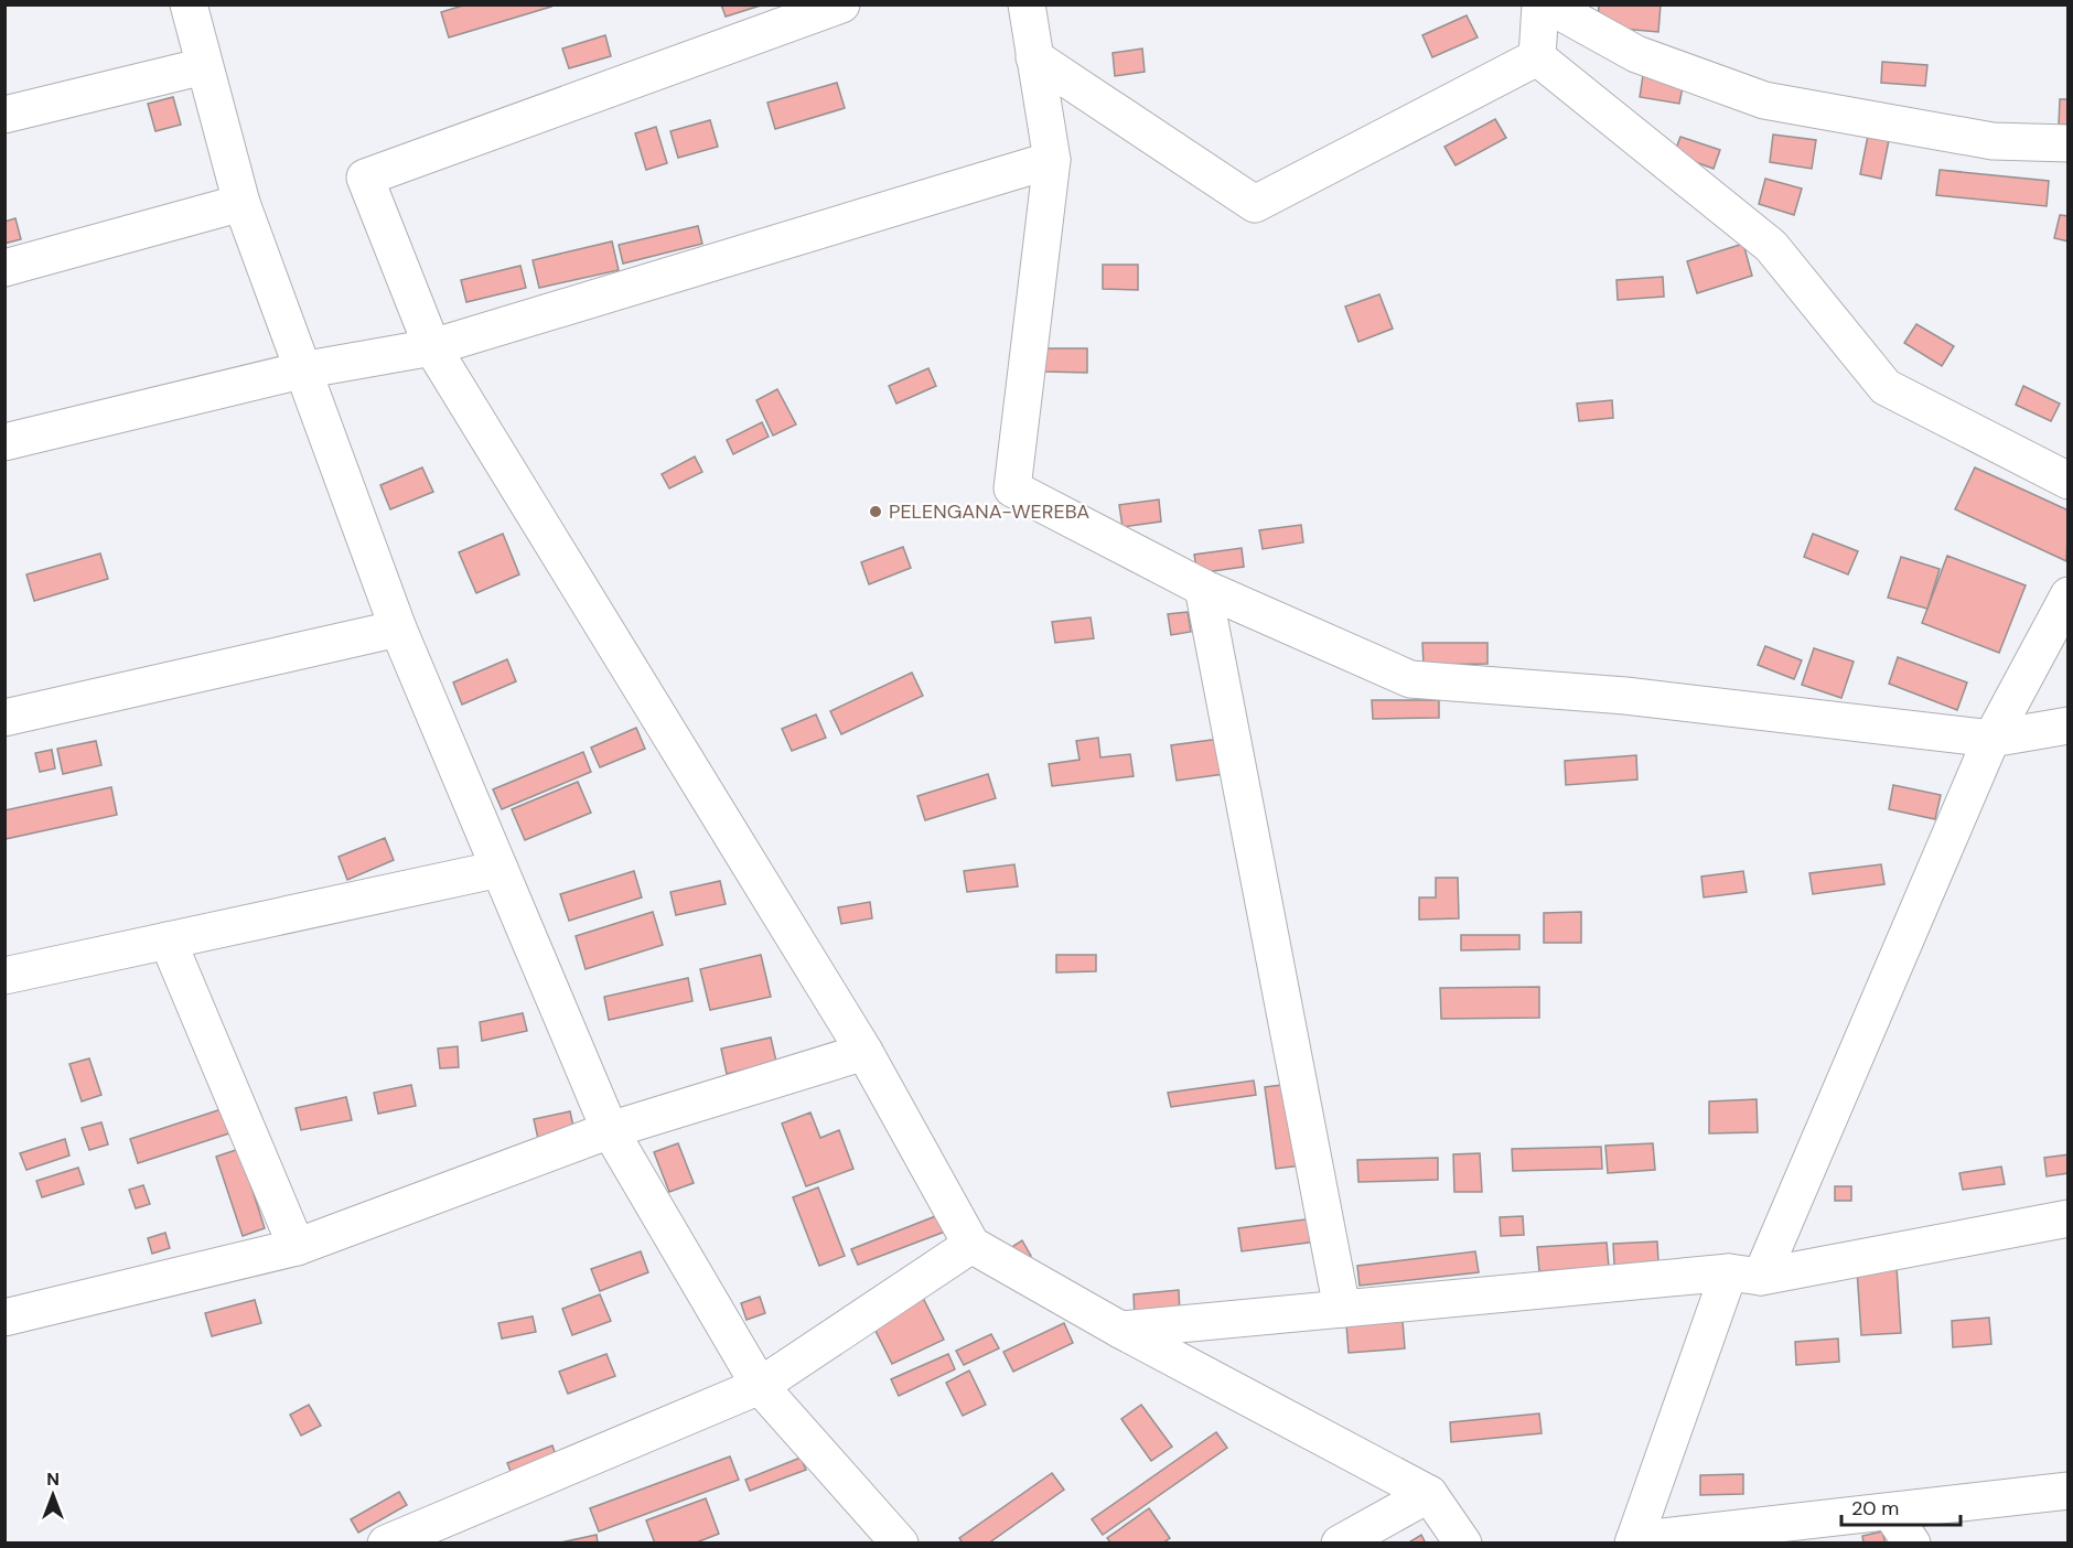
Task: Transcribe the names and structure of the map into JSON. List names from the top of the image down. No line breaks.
{"places":["PELENGANA-WEREBA"],"scale_bar":"20 m","north":"top"}
